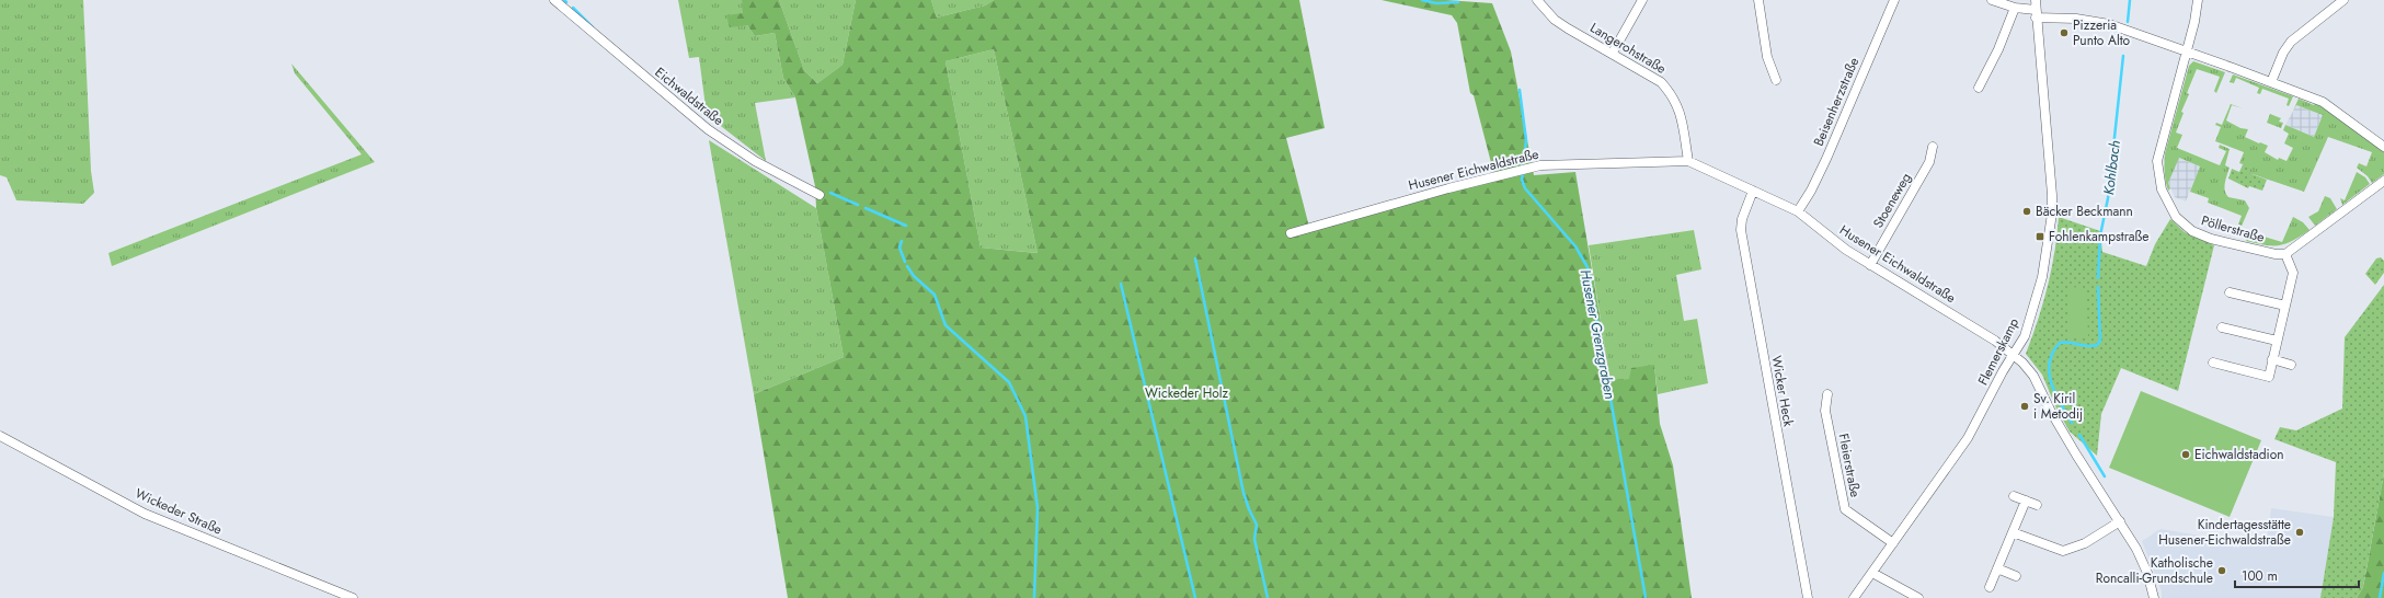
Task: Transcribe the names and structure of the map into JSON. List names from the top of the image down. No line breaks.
{"streets":{"street":["Langerohstraße","Eichwaldstraße","Beisenherzstraße","Husener Eichwaldstraße","Stoeneweg","Pöllerstraße","Flemerskamp","Wicker Heck","Fleierstraße","Wickeder Straße"]},"crossings":[["Langerohstraße","Husener Eichwaldstraße"],["Beisenherzstraße","Husener Eichwaldstraße"],["Husener Eichwaldstraße","Stoeneweg"],["Husener Eichwaldstraße","Flemerskamp"],["Husener Eichwaldstraße","Wicker Heck"],["Flemerskamp","Fleierstraße"]],"water":["Kohlbach","Husener Grenzgraben"],"parks":["Wickeder Holz"],"places":{"other":["Pizzeria Punto Alto","Bäcker Beckmann","Sv. Kiril i Metodij","Eichwaldstadion","Kindertagesstätte Husener-Eichwaldstraße","Katholische Roncalli-Grundschule"],"transit":["Fohlenkampstraße"]},"scale_bar":"100 m"}
